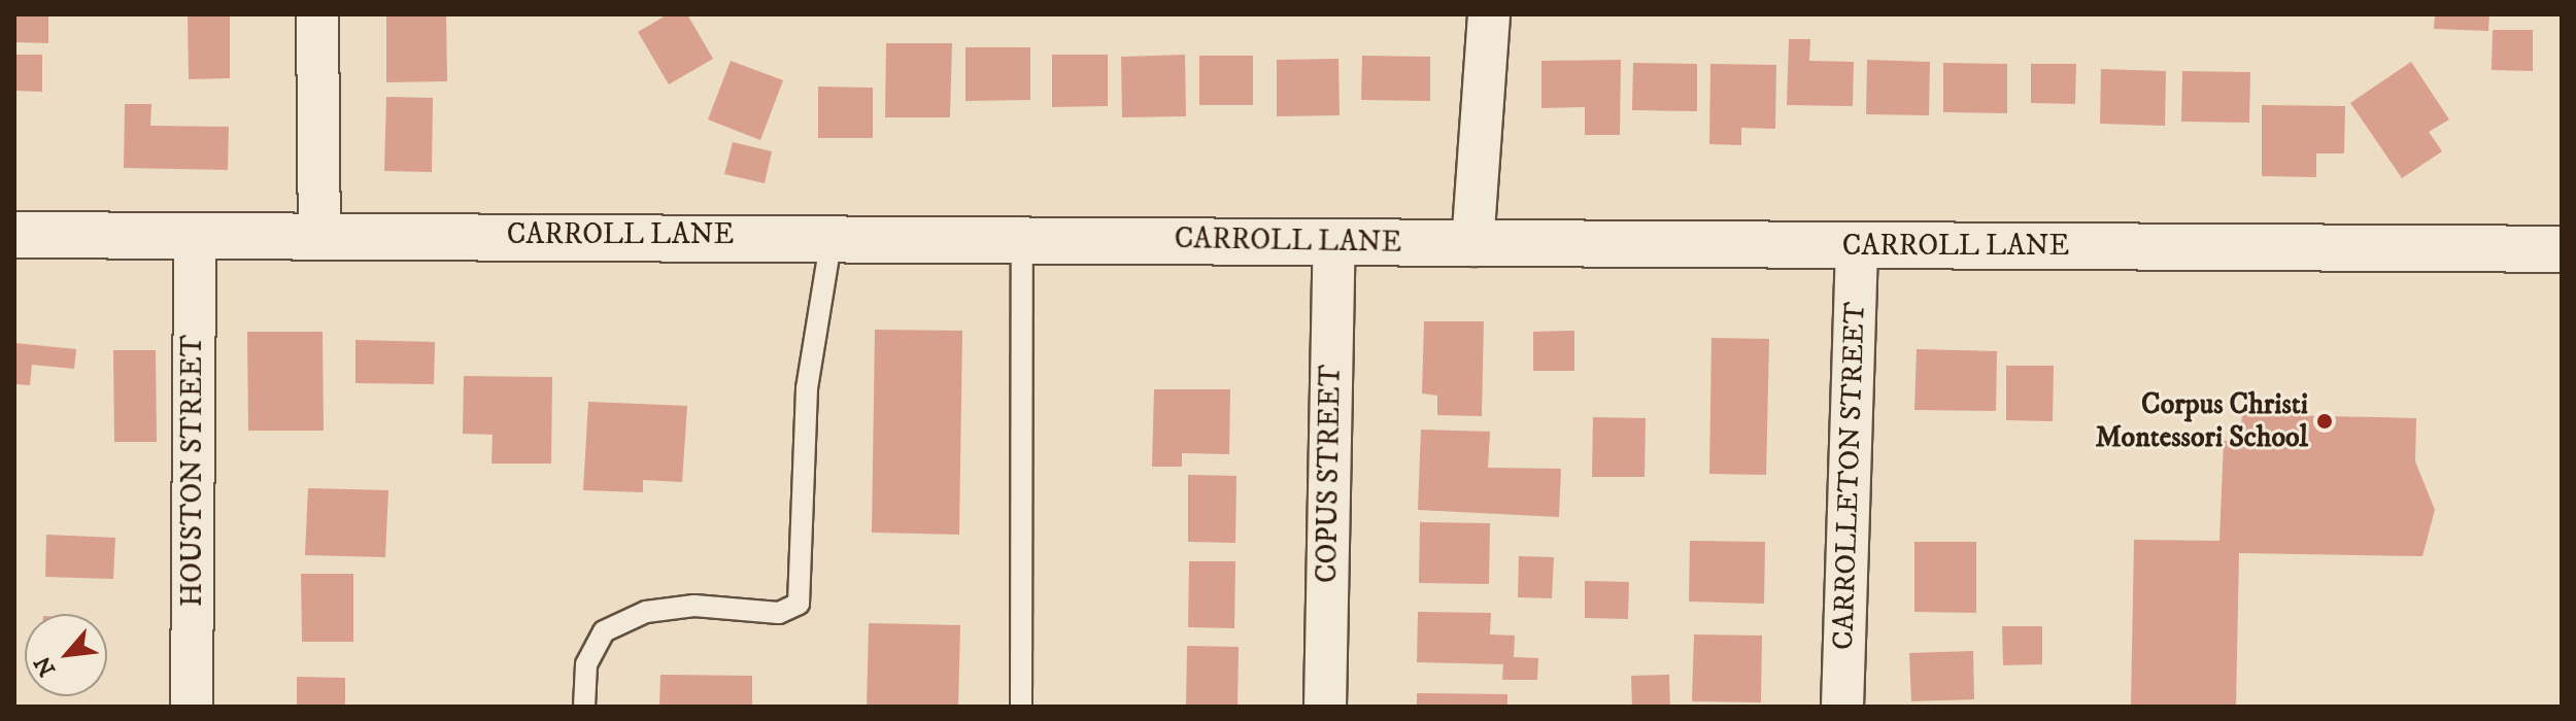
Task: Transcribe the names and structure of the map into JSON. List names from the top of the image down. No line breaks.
{"streets":{"street":["CARROLL LANE","HOUSTON STREET","COPUS STREET","CARROLLETON STREET"]},"crossings":[["CARROLL LANE","HOUSTON STREET"],["CARROLL LANE","COPUS STREET"],["CARROLL LANE","CARROLLETON STREET"]],"places":["Corpus Christi Montessori School"],"north":"bottom left"}
